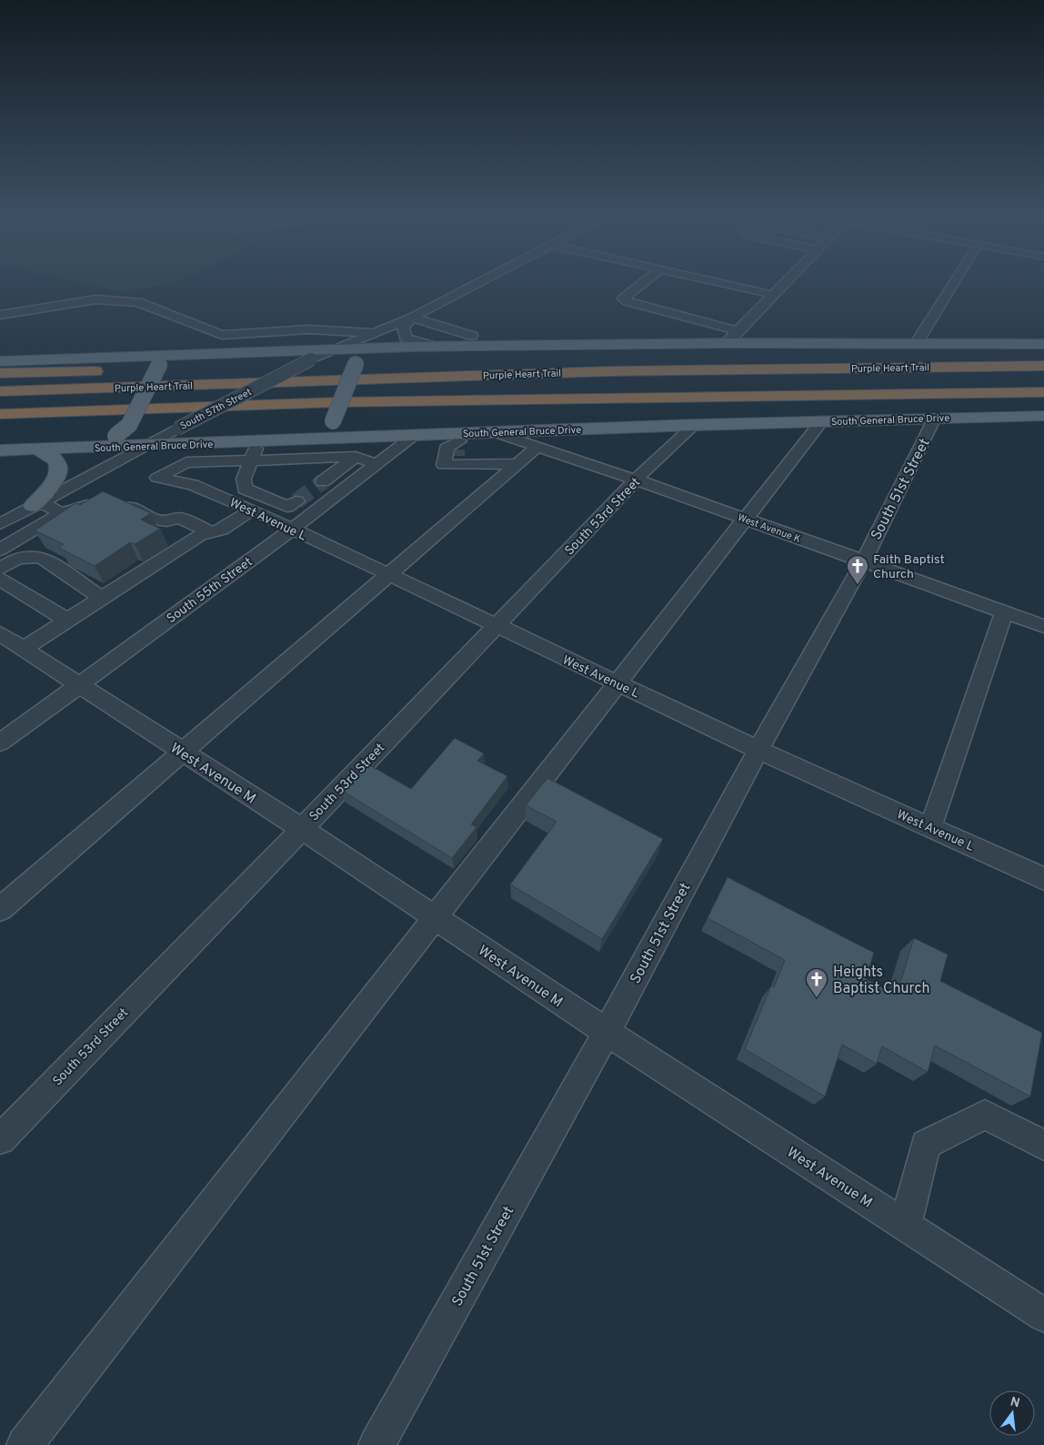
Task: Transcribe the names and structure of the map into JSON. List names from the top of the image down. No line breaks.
{"streets":{"highway":["Purple Heart Trail"],"main road":["South General Bruce Drive"],"street":["South 57th Street","South 51st Street","South 53rd Street","West Avenue L","West Avenue K","South 55th Street","West Avenue M"]},"crossings":[["South 57th Street","South General Bruce Drive"],["South General Bruce Drive","South 51st Street"],["South General Bruce Drive","South 53rd Street"],["South General Bruce Drive","West Avenue K"],["South General Bruce Drive","South 55th Street"],["South 51st Street","West Avenue L"],["South 51st Street","West Avenue K"],["South 51st Street","West Avenue M"],["South 53rd Street","West Avenue L"],["South 53rd Street","West Avenue K"],["South 53rd Street","West Avenue M"],["West Avenue L","South 55th Street"],["South 55th Street","West Avenue M"]],"places":{"church":["Faith Baptist Church","Heights Baptist Church"]},"north":"top"}
